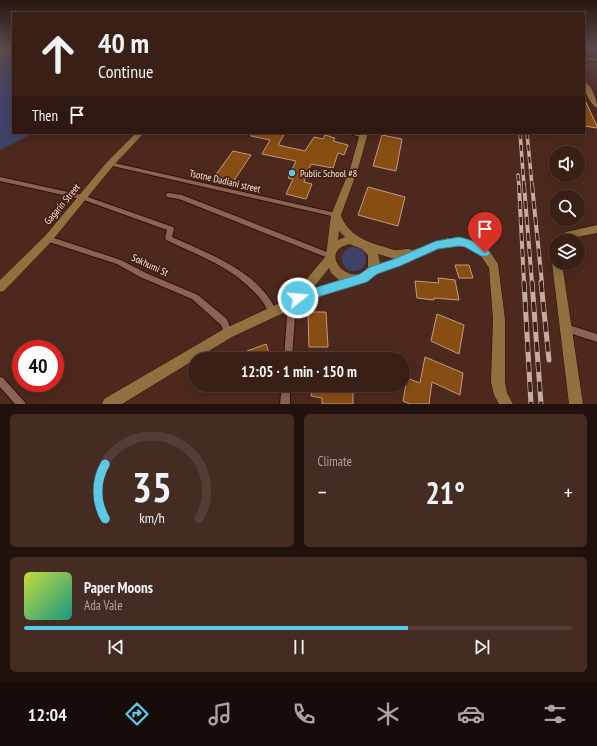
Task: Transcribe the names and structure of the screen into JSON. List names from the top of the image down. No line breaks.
{"streets":{"street":["Tsotne Dadiani street","Gagarin Street","Sokhumi St"]},"crossings":[["Tsotne Dadiani street","Gagarin Street"],["Gagarin Street","Sokhumi St"]],"places":["Public School #8"],"page":{"turn":["40 m","Continue"],"then":"Then","limit":"40","trip":"12:05 · 1 min · 150 m","tile":"Climate","heat":["−","21°","+"],"song":["Paper Moons","Ada Vale"],"tabs":"12:04","gauge":["35","km/h"]}}
